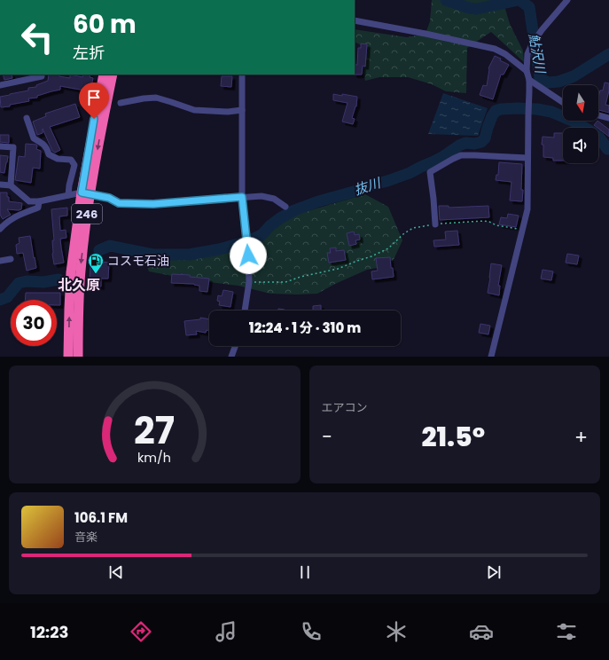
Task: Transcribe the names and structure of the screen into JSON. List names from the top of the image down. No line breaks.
{"streets":{"highway":["246"]},"districts":["北久原"],"water":["鮎沢川","抜川"],"places":{"fuel station":["コスモ石油"]},"north":"bottom","page":{"turn":["60 m","左折"],"limit":"30","trip":"12:24 · 1 分 · 310 m","tile":"エアコン","heat":["−","21.5°","+"],"song":["106.1 FM","音楽"],"tabs":"12:23","gauge":["27","km/h"]}}
